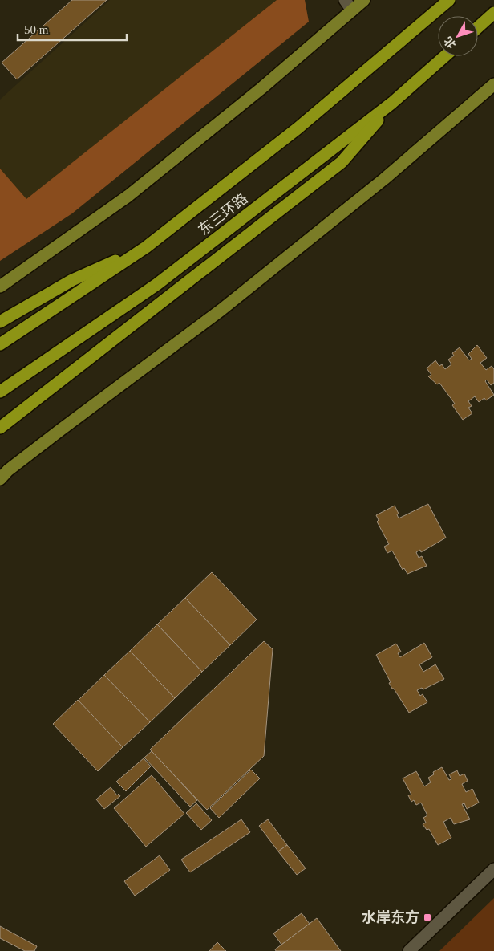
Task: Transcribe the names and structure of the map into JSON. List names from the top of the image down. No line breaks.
{"streets":{"highway":["东三环路"]},"places":{"transit":["水岸东方"]},"scale_bar":"50 m","north":"bottom left"}
